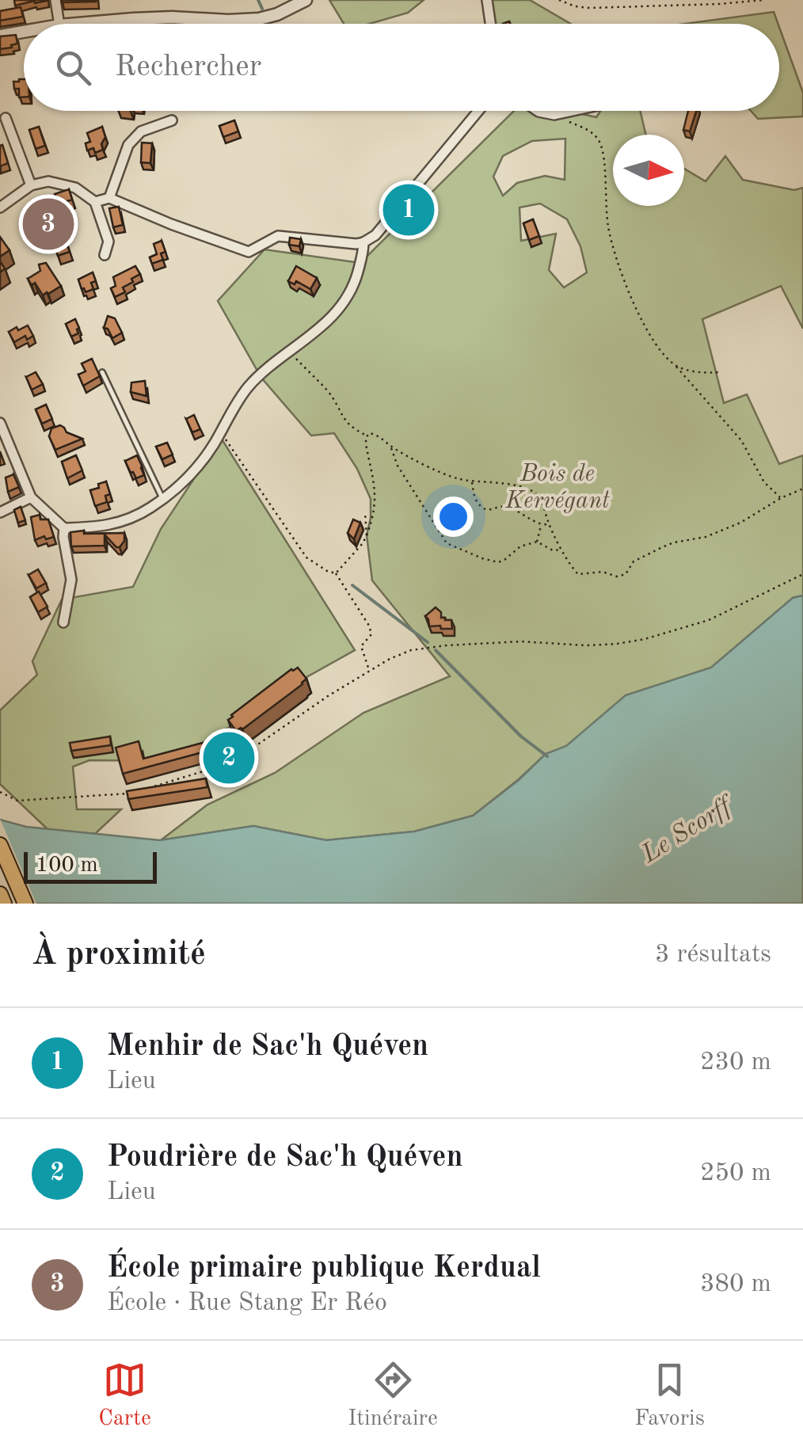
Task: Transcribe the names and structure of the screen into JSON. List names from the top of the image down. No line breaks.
{"water":["Le Scorff"],"parks":["Bois de Kervégant"],"scale_bar":"100 m","north":"right","page":{"search":"Rechercher","pins":["1","3","2"],"scale":"100 m","heading":["À proximité","3 résultats"],"list":[{"mark":"1","name":"Menhir de Sac'h Quéven","note":"Lieu","value":"230 m"},{"mark":"2","name":"Poudrière de Sac'h Quéven","note":"Lieu","value":"250 m"},{"mark":"3","name":"École primaire publique Kerdual","note":"École · Rue Stang Er Réo","value":"380 m"}],"nav":["Carte","Itinéraire","Favoris"]}}
